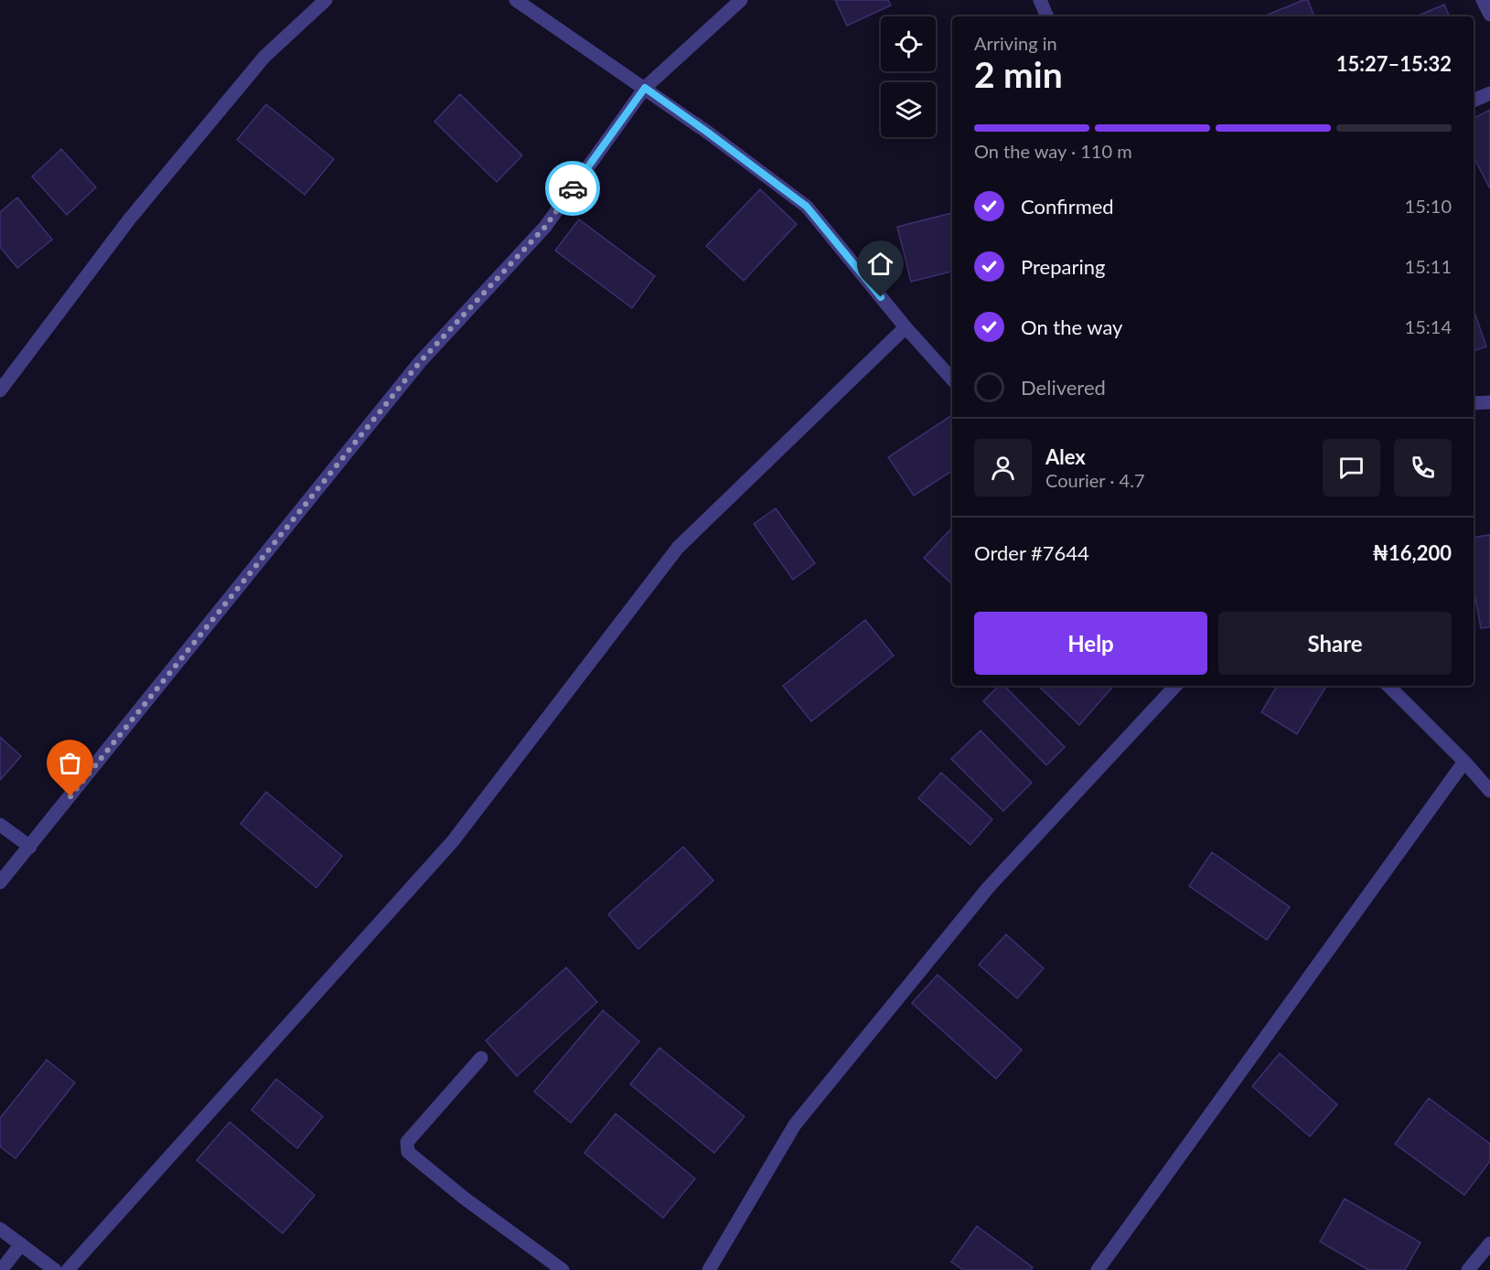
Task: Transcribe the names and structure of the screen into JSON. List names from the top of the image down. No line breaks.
{"page":{"heading":["2 min","Arriving in","15:27–15:32"],"panel":["Alex","Courier · 4.7","Order #7644","₦16,200"],"bar":"On the way · 110 m","list":[["Confirmed","15:10"],["Preparing","15:11"],["On the way","15:14"],"Delivered"],"buttons":["Help","Share"]}}
